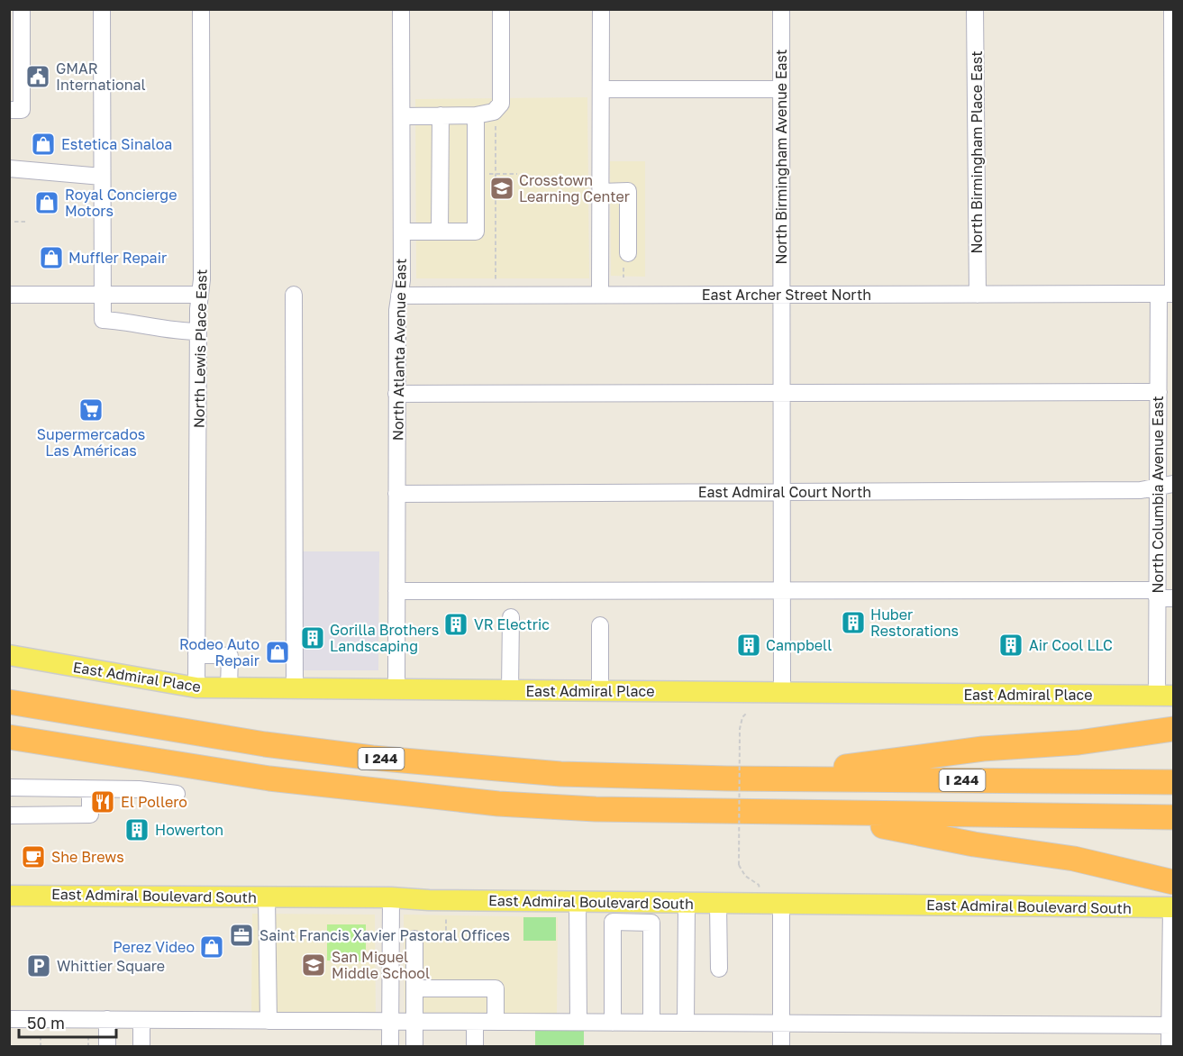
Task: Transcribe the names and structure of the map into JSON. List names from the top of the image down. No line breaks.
{"streets":{"highway":["I 244"],"main road":["East Admiral Place","East Admiral Boulevard South"],"street":["North Birmingham Place East","North Birmingham Avenue East","East Archer Street North","North Lewis Place East","North Atlanta Avenue East","East Admiral Court North","North Columbia Avenue East"]},"crossings":[["North Birmingham Place East","East Archer Street North"],["North Birmingham Avenue East","East Archer Street North"],["North Birmingham Avenue East","East Admiral Court North"],["North Birmingham Avenue East","East Admiral Place"],["East Archer Street North","North Atlanta Avenue East"],["East Archer Street North","North Columbia Avenue East"],["North Lewis Place East","East Admiral Place"],["North Atlanta Avenue East","East Admiral Court North"],["North Atlanta Avenue East","East Admiral Place"],["East Admiral Court North","North Columbia Avenue East"],["North Columbia Avenue East","East Admiral Place"]],"places":{"public building":["GMAR International"],"shop":["Estetica Sinaloa","Royal Concierge Motors","Muffler Repair","Rodeo Auto Repair","Perez Video"],"school or university":["Crosstown Learning Center","San Miguel Middle School"],"supermarket":["Supermercados Las Américas"],"building":["Huber Restorations","VR Electric","Gorilla Brothers Landscaping","Campbell","Air Cool LLC","Howerton"],"restaurant":["El Pollero"],"cafe":["She Brews"],"office":["Saint Francis Xavier Pastoral Offices"],"parking":["Whittier Square"]},"scale_bar":"50 m"}
